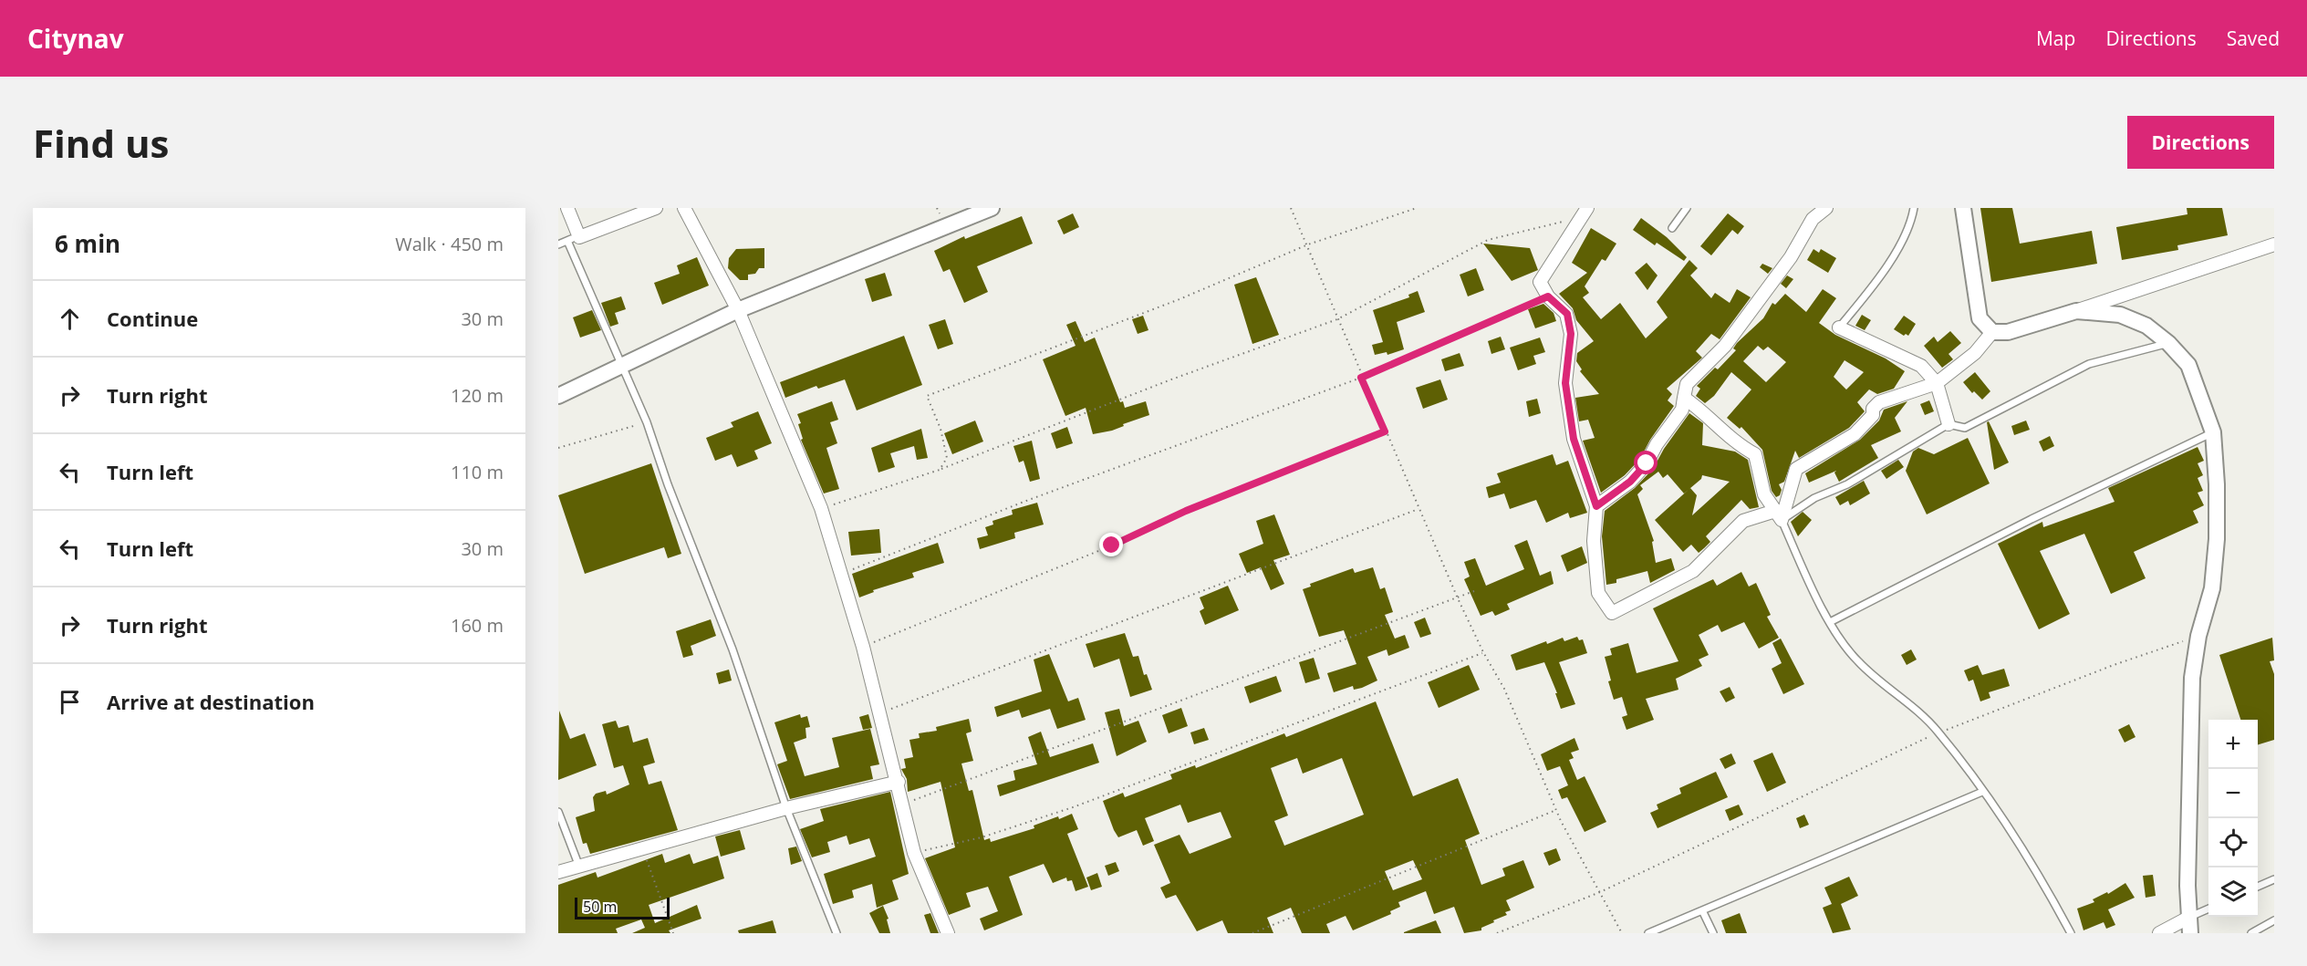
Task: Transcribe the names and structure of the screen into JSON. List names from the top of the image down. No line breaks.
{"scale_bar":"50 m","page":{"header":"Citynav","nav":["Map","Directions","Saved"],"buttons":"Directions","title":"Find us","heading":["6 min","Walk · 450 m"],"list":[["Continue","30 m"],["Turn right","120 m"],["Turn left","110 m"],["Turn left","30 m"],["Turn right","160 m"],"Arrive at destination"],"map_buttons":["+","−"],"scale":"50 m"}}
